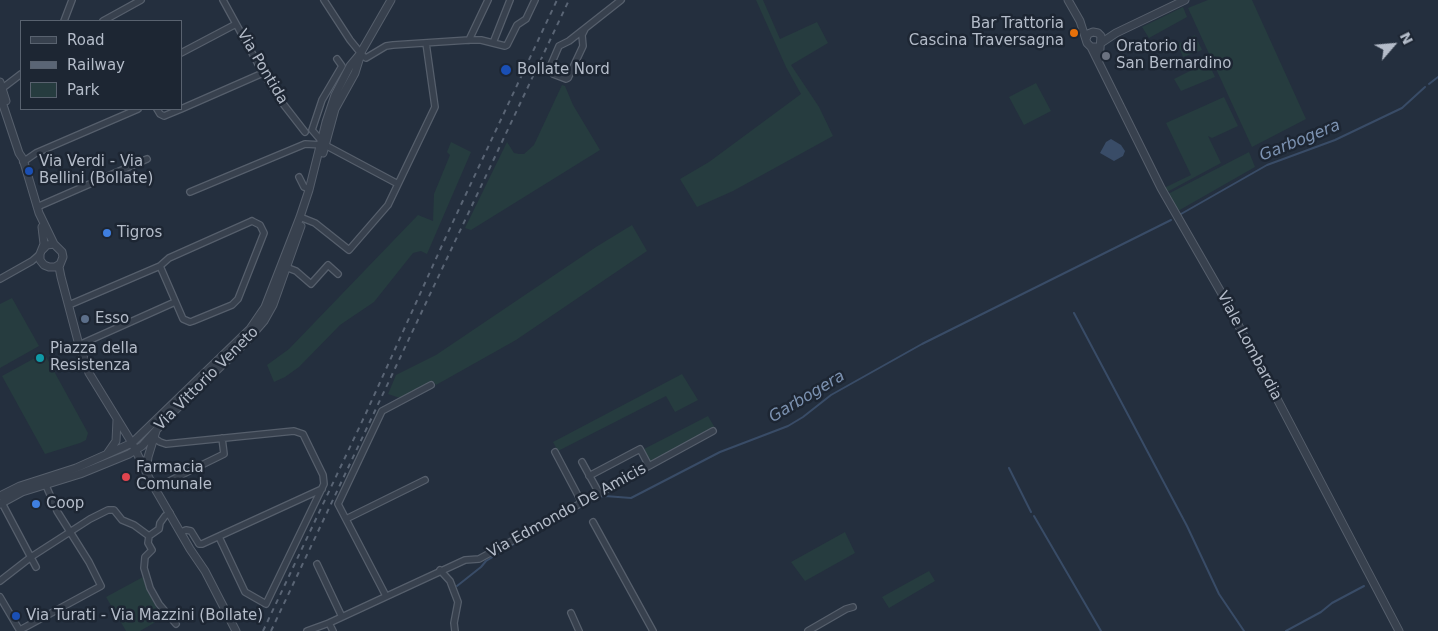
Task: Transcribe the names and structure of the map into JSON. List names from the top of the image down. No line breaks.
{"streets":{"street":["Via Pontida","Viale Lombardia","Via Vittorio Veneto","Via Edmondo De Amicis"]},"water":["Garbogera"],"places":["Bar Trattoria Cascina Traversagna","Oratorio di San Bernardino","Bollate Nord","Via Verdi - Via Bellini (Bollate)","Tigros","Esso","Piazza della Resistenza","Farmacia Comunale","Coop","Via Turati - Via Mazzini (Bollate)"],"legend":["Road","Railway","Park"],"north":"top right"}
